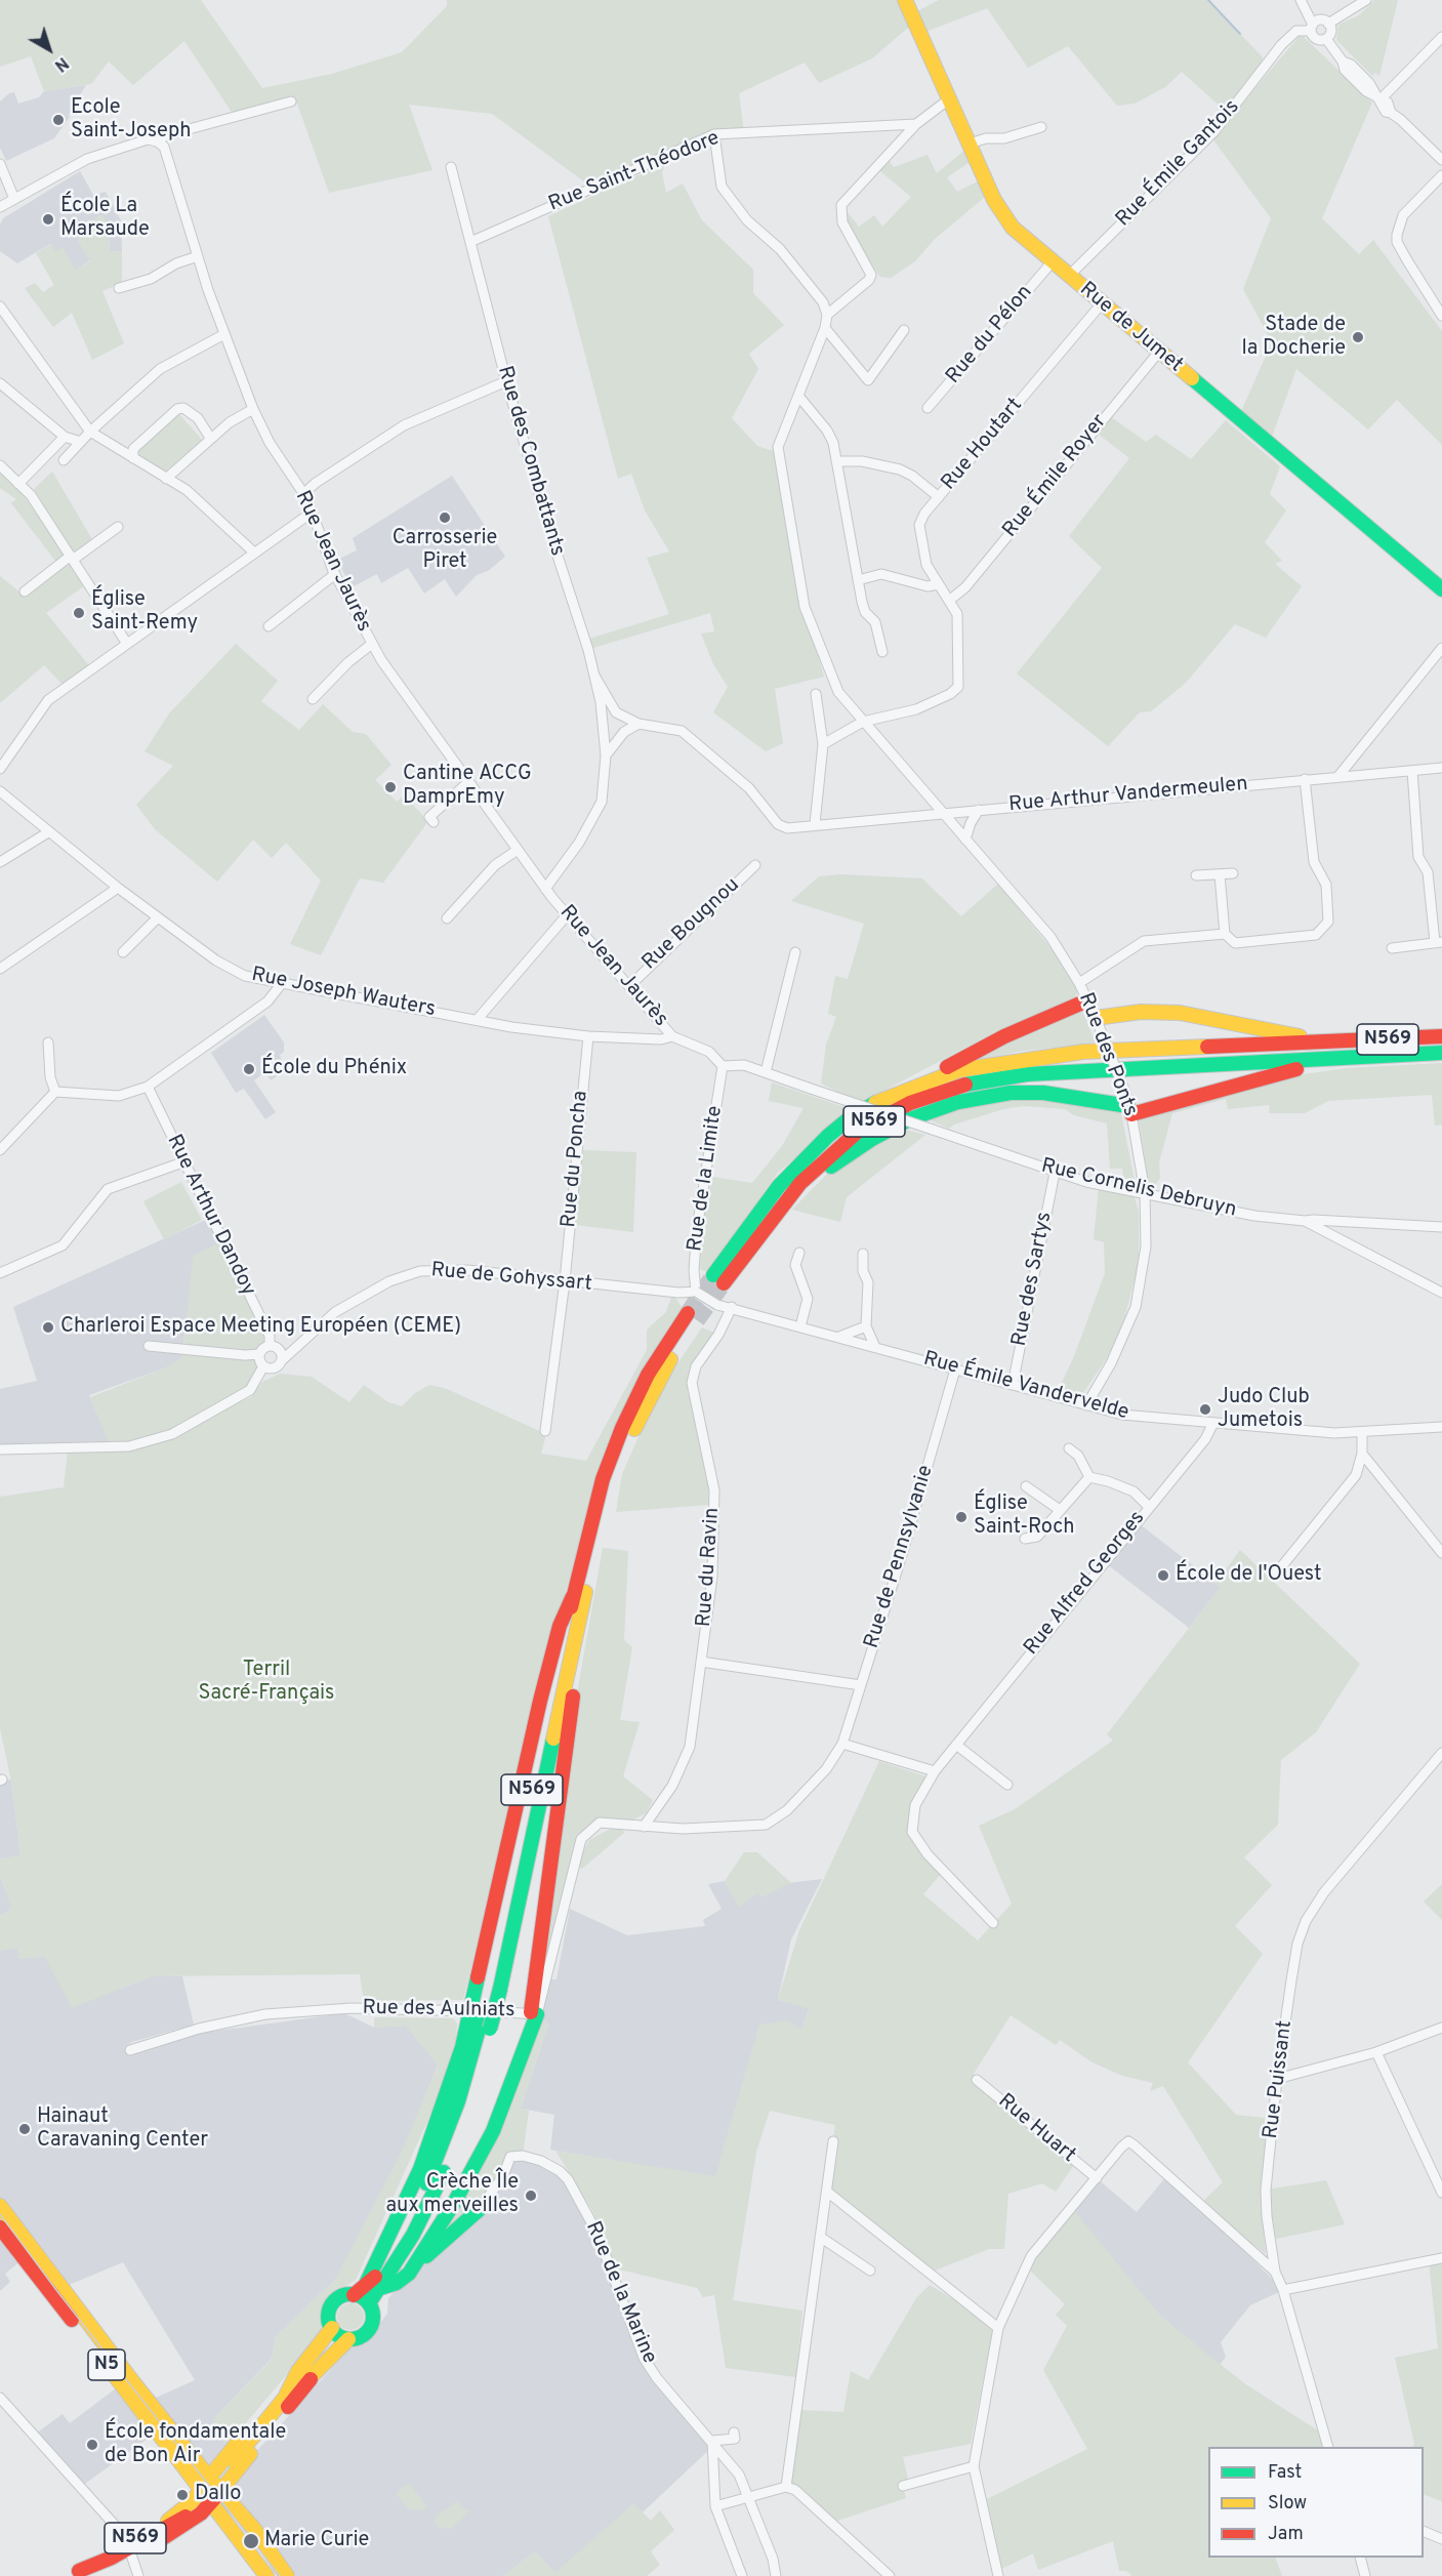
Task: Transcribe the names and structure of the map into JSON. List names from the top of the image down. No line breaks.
{"streets":{"main road":["Rue de Jumet","N569","N5"],"street":["Rue Émile Gantois","Rue Saint-Théodore","Rue du Pélon","Rue Houtart","Rue des Combattants","Rue Émile Royer","Rue Jean Jaurès","Rue Arthur Vandermeulen","Rue Bougnou","Rue Joseph Wauters","Rue des Ponts","Rue du Poncha","Rue de la Limite","Rue Cornelis Debruyn","Rue Arthur Dandoy","Rue de Gohyssart","Rue des Sartys","Rue Émile Vandervelde","Rue de Pennsylvanie","Rue du Ravin","Rue Alfred Georges","Rue des Aulniats","Rue Puissant","Rue Huart","Rue de la Marine"]},"crossings":[["Rue Émile Gantois","Rue de Jumet"],["Rue Saint-Théodore","Rue des Combattants"],["Rue de Jumet","Rue du Pélon"],["Rue de Jumet","Rue Houtart"],["Rue de Jumet","Rue Émile Royer"],["Rue Houtart","Rue Émile Royer"],["Rue des Combattants","Rue Jean Jaurès"],["Rue Jean Jaurès","Rue Bougnou"],["Rue Jean Jaurès","Rue Joseph Wauters"],["Rue Jean Jaurès","Rue de la Limite"],["Rue Jean Jaurès","Rue Cornelis Debruyn"],["Rue Arthur Vandermeulen","Rue des Ponts"],["Rue Joseph Wauters","Rue du Poncha"],["N569","N5"],["Rue des Ponts","Rue Cornelis Debruyn"],["Rue des Ponts","Rue Émile Vandervelde"],["Rue du Poncha","Rue de Gohyssart"],["Rue de la Limite","Rue Cornelis Debruyn"],["Rue de la Limite","Rue de Gohyssart"],["Rue de la Limite","Rue Émile Vandervelde"],["Rue Cornelis Debruyn","Rue des Sartys"],["Rue Arthur Dandoy","Rue de Gohyssart"],["Rue de Gohyssart","Rue Émile Vandervelde"],["Rue des Sartys","Rue Émile Vandervelde"],["Rue Émile Vandervelde","Rue de Pennsylvanie"],["Rue Émile Vandervelde","Rue du Ravin"],["Rue Émile Vandervelde","Rue Alfred Georges"],["Rue de Pennsylvanie","Rue des Aulniats"],["Rue du Ravin","Rue des Aulniats"]],"parks":["Terril Sacré-Français"],"places":["Ecole Saint-Joseph","École La Marsaude","Stade de la Docherie","Carrosserie Piret","Église Saint-Remy","Cantine ACCG DamprEmy","École du Phénix","Charleroi Espace Meeting Européen (CEME)","Judo Club Jumetois","Église Saint-Roch","École de l'Ouest","Hainaut Caravaning Center","Crèche Île aux merveilles","École fondamentale de Bon Air","Dallo","Marie Curie"],"legend":["Fast","Slow","Jam"],"north":"bottom right"}
